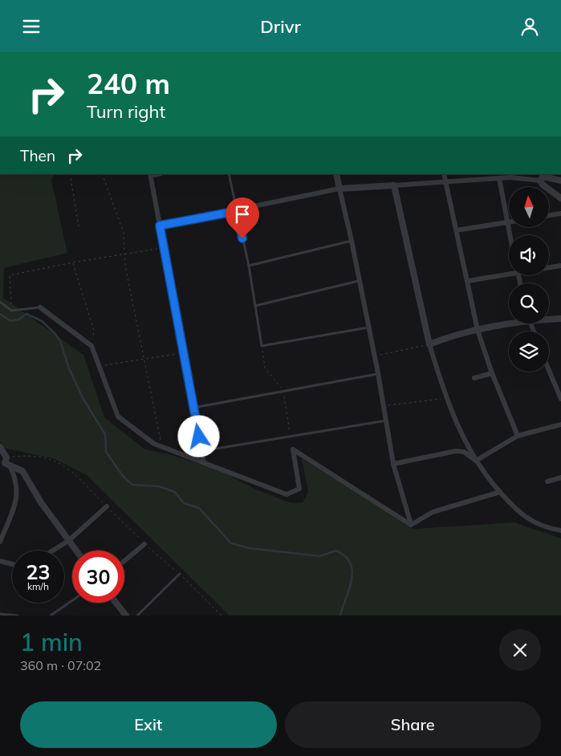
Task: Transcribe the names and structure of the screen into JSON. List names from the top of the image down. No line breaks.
{"north":"top","page":{"header":"Drivr","turn":["240 m","Turn right"],"then":"Then","speed":"23 km/h","limit":"30","heading":["1 min","360 m · 07:02"],"buttons":["Exit","Share"]}}
